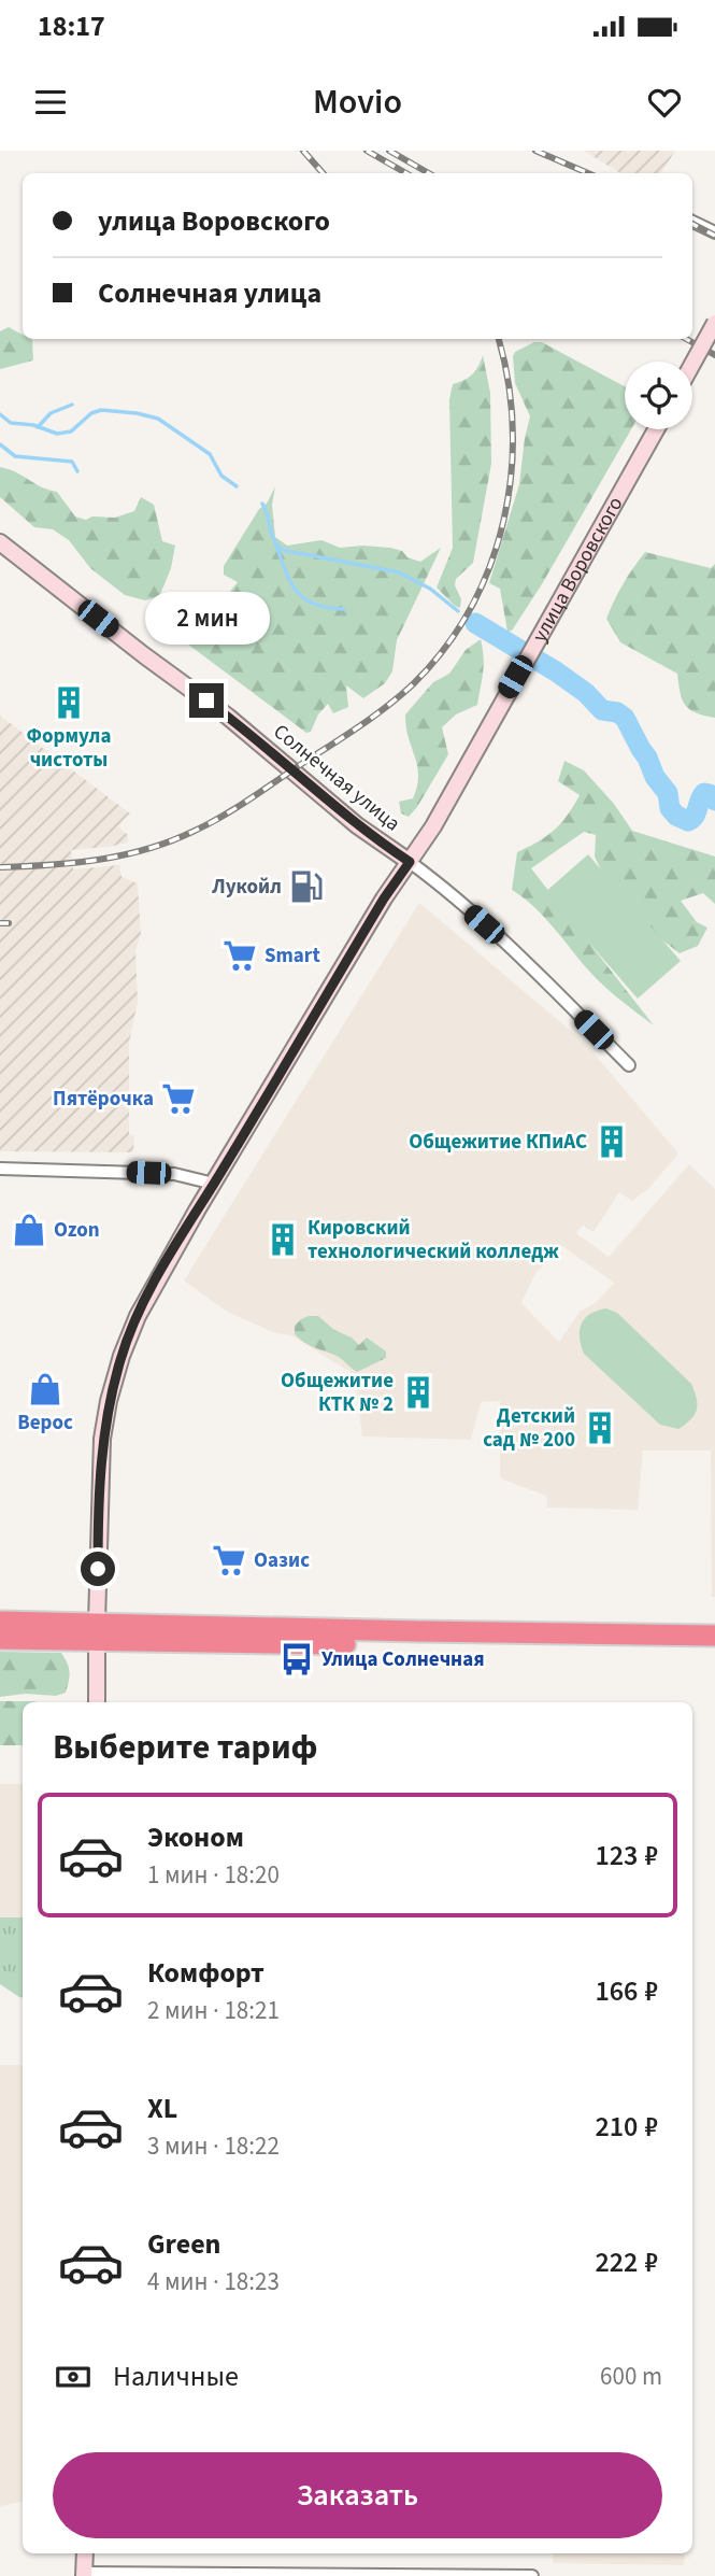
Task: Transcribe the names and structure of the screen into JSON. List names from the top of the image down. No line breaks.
{"streets":{"main road":["улица Воровского","Солнечная улица"]},"crossings":[["улица Воровского","Солнечная улица"]],"places":{"building":["Формула чистоты","Общежитие КПиАС","Кировский технологический колледж","Общежитие КТК № 2","Детский сад № 200"],"fuel station":["Лукойл"],"supermarket":["Smart","Пятёрочка","Оазис"],"shop":["Ozon","Верос"],"bus stop":["Улица Солнечная"]},"page":{"status":"18:17","header":"Movio","banner":["улица Воровского","Солнечная улица"],"bubble":"2 мин","heading":"Выберите тариф","list":[{"name":"Эконом","note":"1 мин · 18:20","value":"123 ₽"},{"name":"Комфорт","note":"2 мин · 18:21","value":"166 ₽"},{"name":"XL","note":"3 мин · 18:22","value":"210 ₽"},{"name":"Green","note":"4 мин · 18:23","value":"222 ₽"}],"pay":["Наличные","600 m"],"buttons":"Заказать"}}
